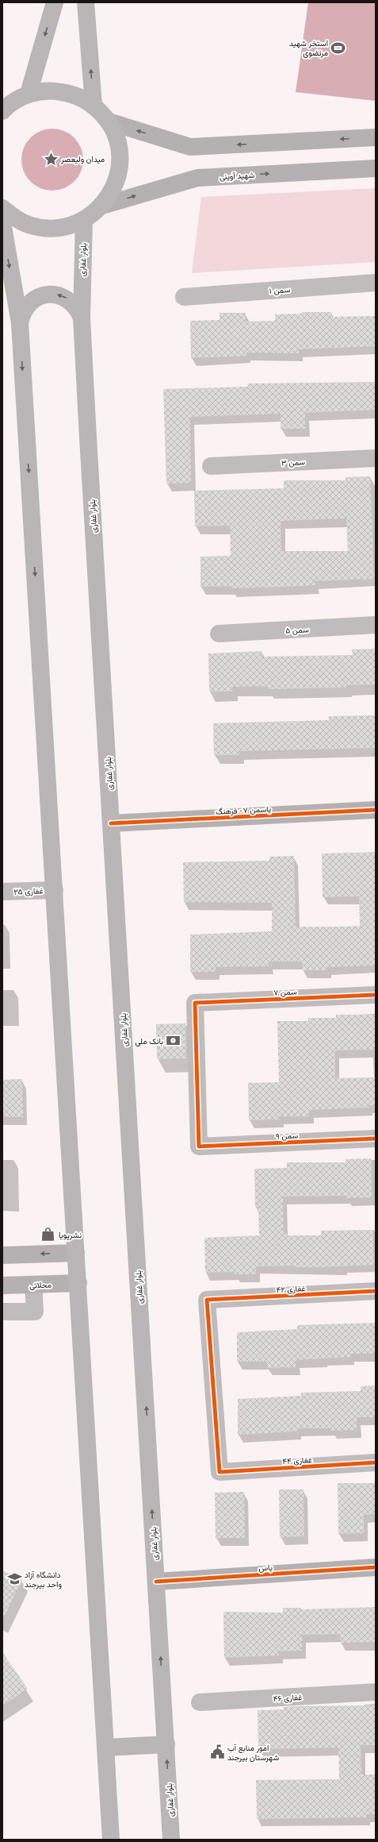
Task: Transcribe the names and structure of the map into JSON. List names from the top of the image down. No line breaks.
{"streets":{"main road":["شهید آوینی","بلوار غفاری","یاسمن ۷ - فرهنگ","محلاتی","یاس"],"street":["سمن ۱","سمن ۳","سمن ۵","غفاری ۲۵","سمن ۷","سمن ۹","غفاری ۴۲","غفاری ۴۴","غفاری ۴۶"]},"crossings":[["بلوار غفاری","یاسمن ۷ - فرهنگ"],["بلوار غفاری","یاس"],["سمن ۷","سمن ۹"],["غفاری ۴۲","غفاری ۴۴"]],"places":{"sports":["استخر شهید مرتضوی"],"place":["میدان ولیعصر"],"bank":["بانک ملی"],"shop":["نشرپویا"],"school or university":["دانشگاه آزاد واحد بیرجند"],"public building":["امور منابع آب شهرستان بیرجند"]}}
